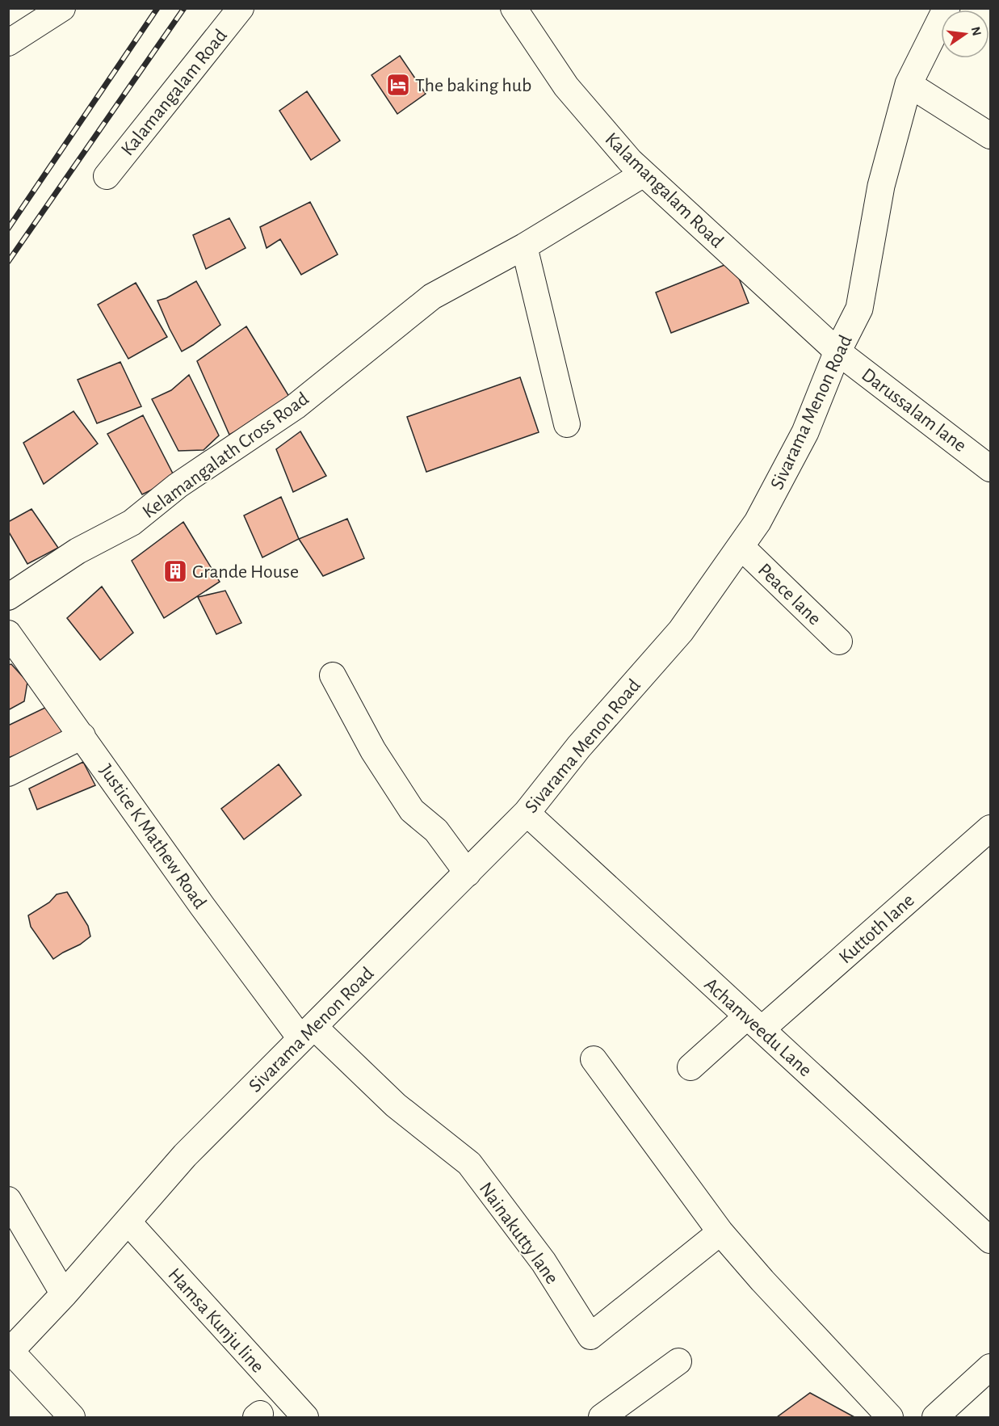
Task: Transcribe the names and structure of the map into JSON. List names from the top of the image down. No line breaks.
{"streets":{"street":["Kalamangalam Road","Darussalam lane","Sivarama Menon Road","Kelamangalath Cross Road","Peace lane","Justice K Mathew Road","Kuttoth lane","Achamveedu Lane","Nainakutty lane","Hamsa Kunju line"]},"crossings":[["Kalamangalam Road","Darussalam lane"],["Kalamangalam Road","Sivarama Menon Road"],["Kalamangalam Road","Kelamangalath Cross Road"],["Darussalam lane","Sivarama Menon Road"],["Sivarama Menon Road","Peace lane"],["Sivarama Menon Road","Justice K Mathew Road"],["Sivarama Menon Road","Achamveedu Lane"],["Sivarama Menon Road","Nainakutty lane"],["Sivarama Menon Road","Hamsa Kunju line"],["Justice K Mathew Road","Nainakutty lane"],["Kuttoth lane","Achamveedu Lane"]],"places":{"hotel":["The baking hub"],"building":["Grande House"]},"north":"right"}
